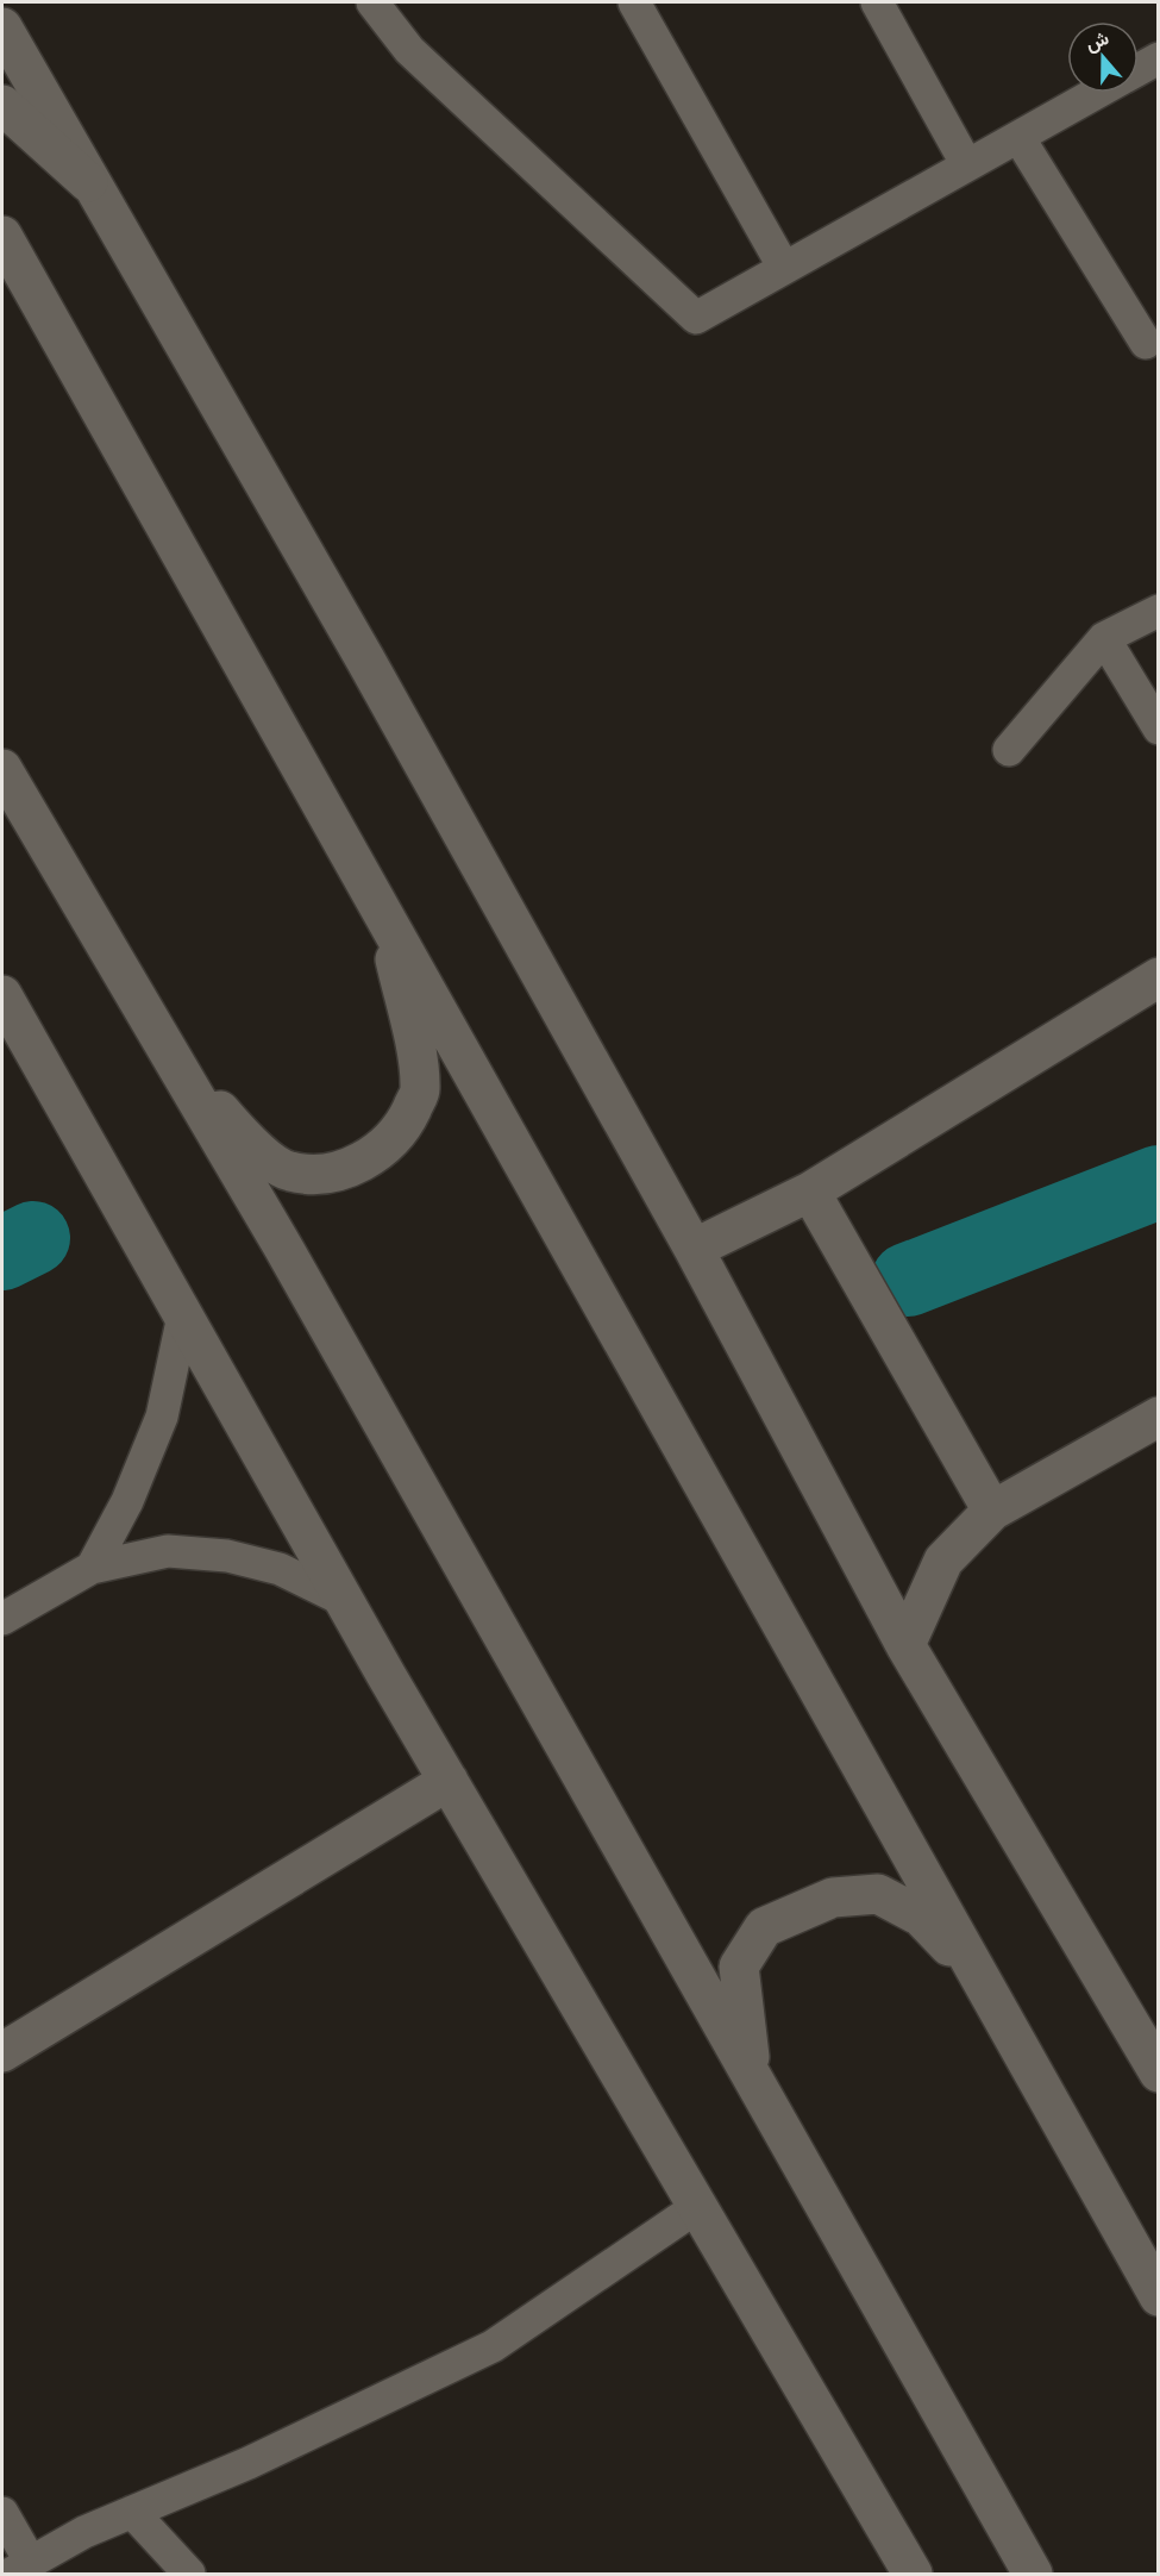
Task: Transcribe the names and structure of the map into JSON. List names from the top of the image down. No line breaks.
{"north":"top"}
